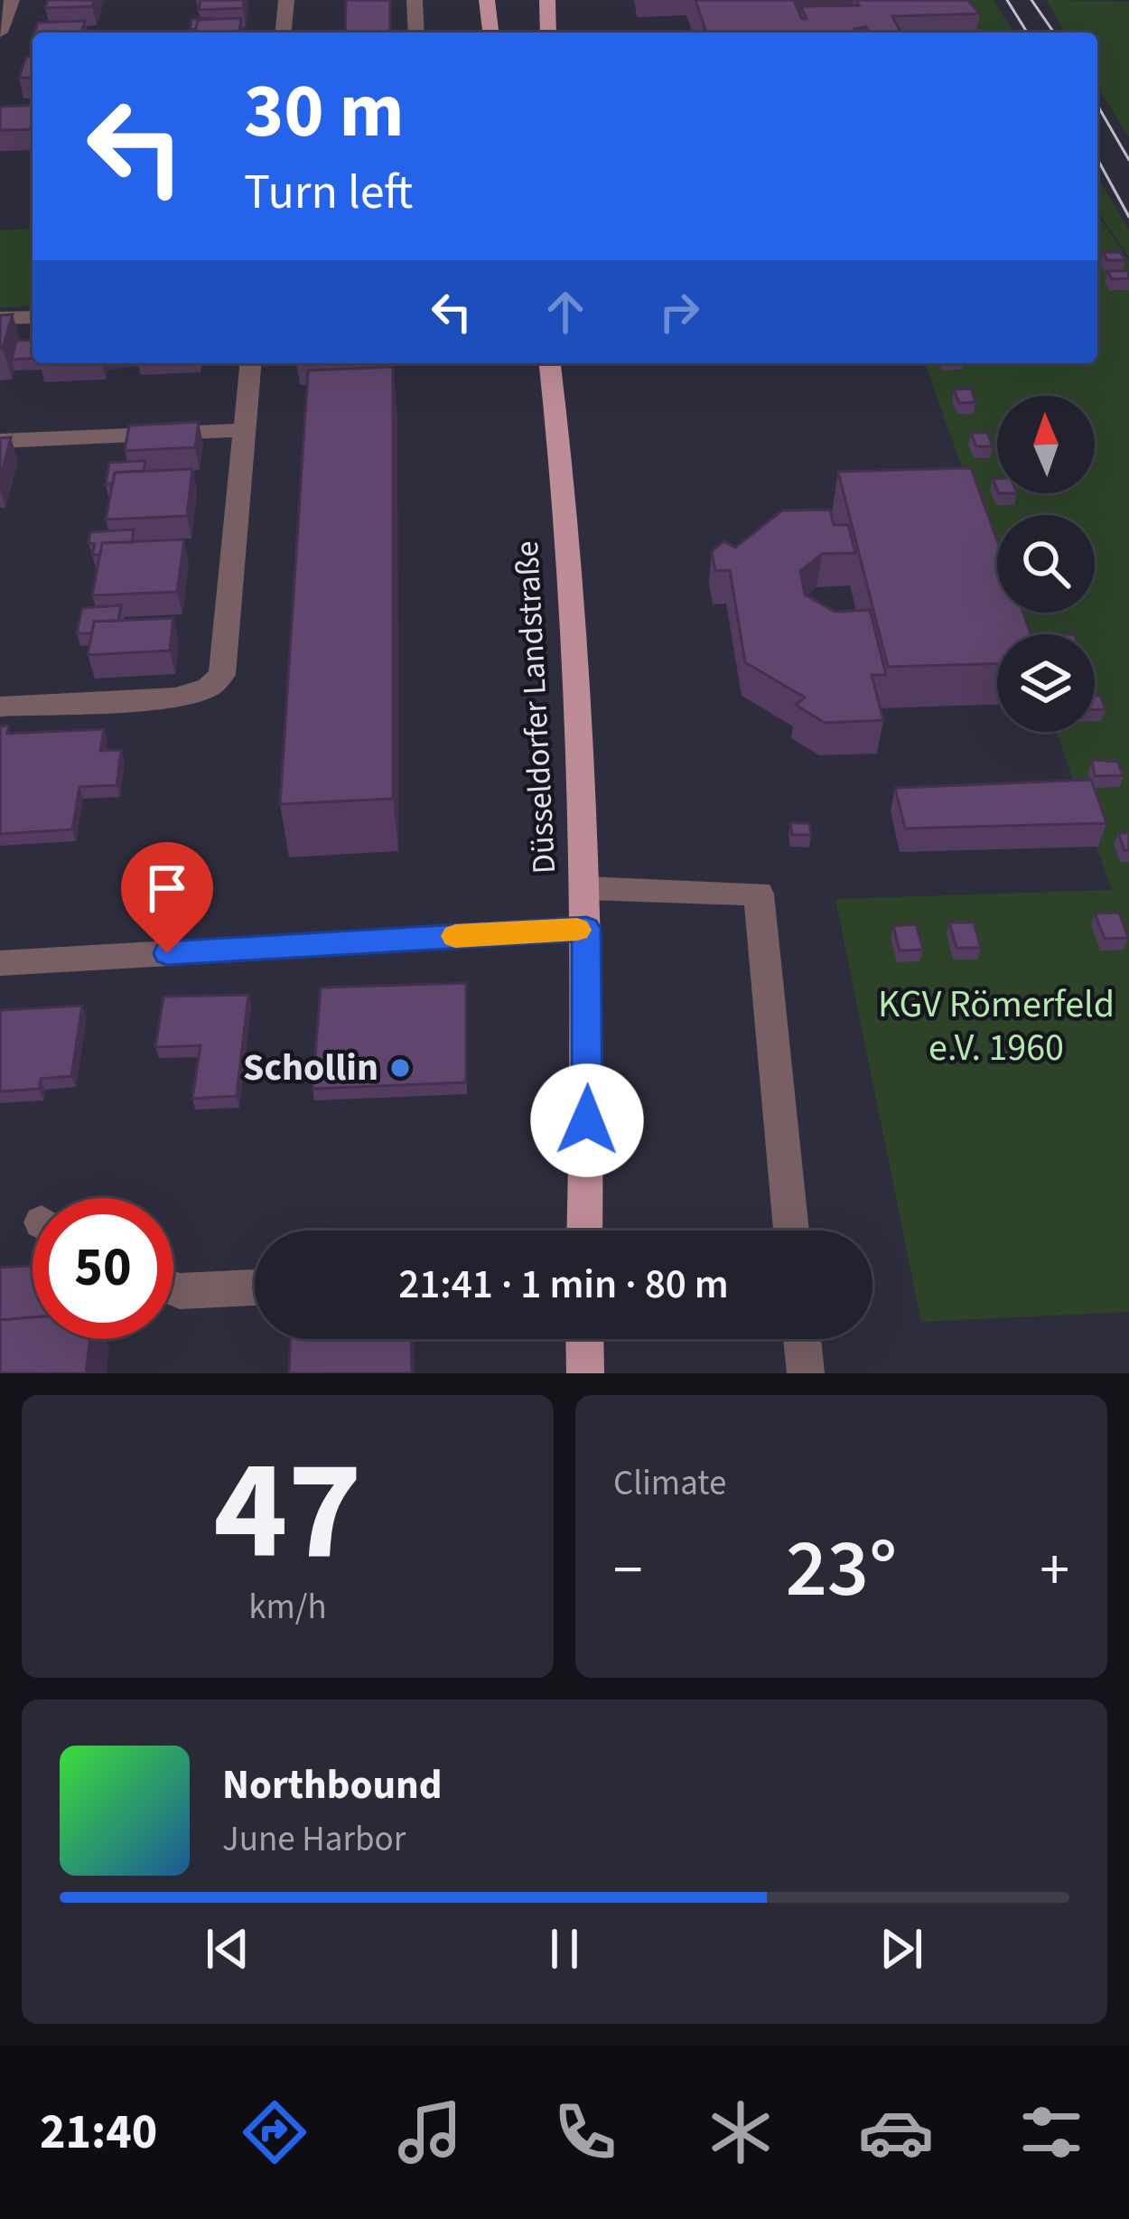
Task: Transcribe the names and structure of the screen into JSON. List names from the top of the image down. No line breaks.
{"streets":{"main road":["Düsseldorfer Landstraße"]},"parks":["KGV Römerfeld e.V. 1960"],"places":["Schollin"],"north":"top","page":{"turn":["30 m","Turn left"],"limit":"50","trip":"21:41 · 1 min · 80 m","tile":[["47","km/h"],"Climate"],"heat":["−","23°","+"],"song":["Northbound","June Harbor"],"tabs":"21:40"}}
